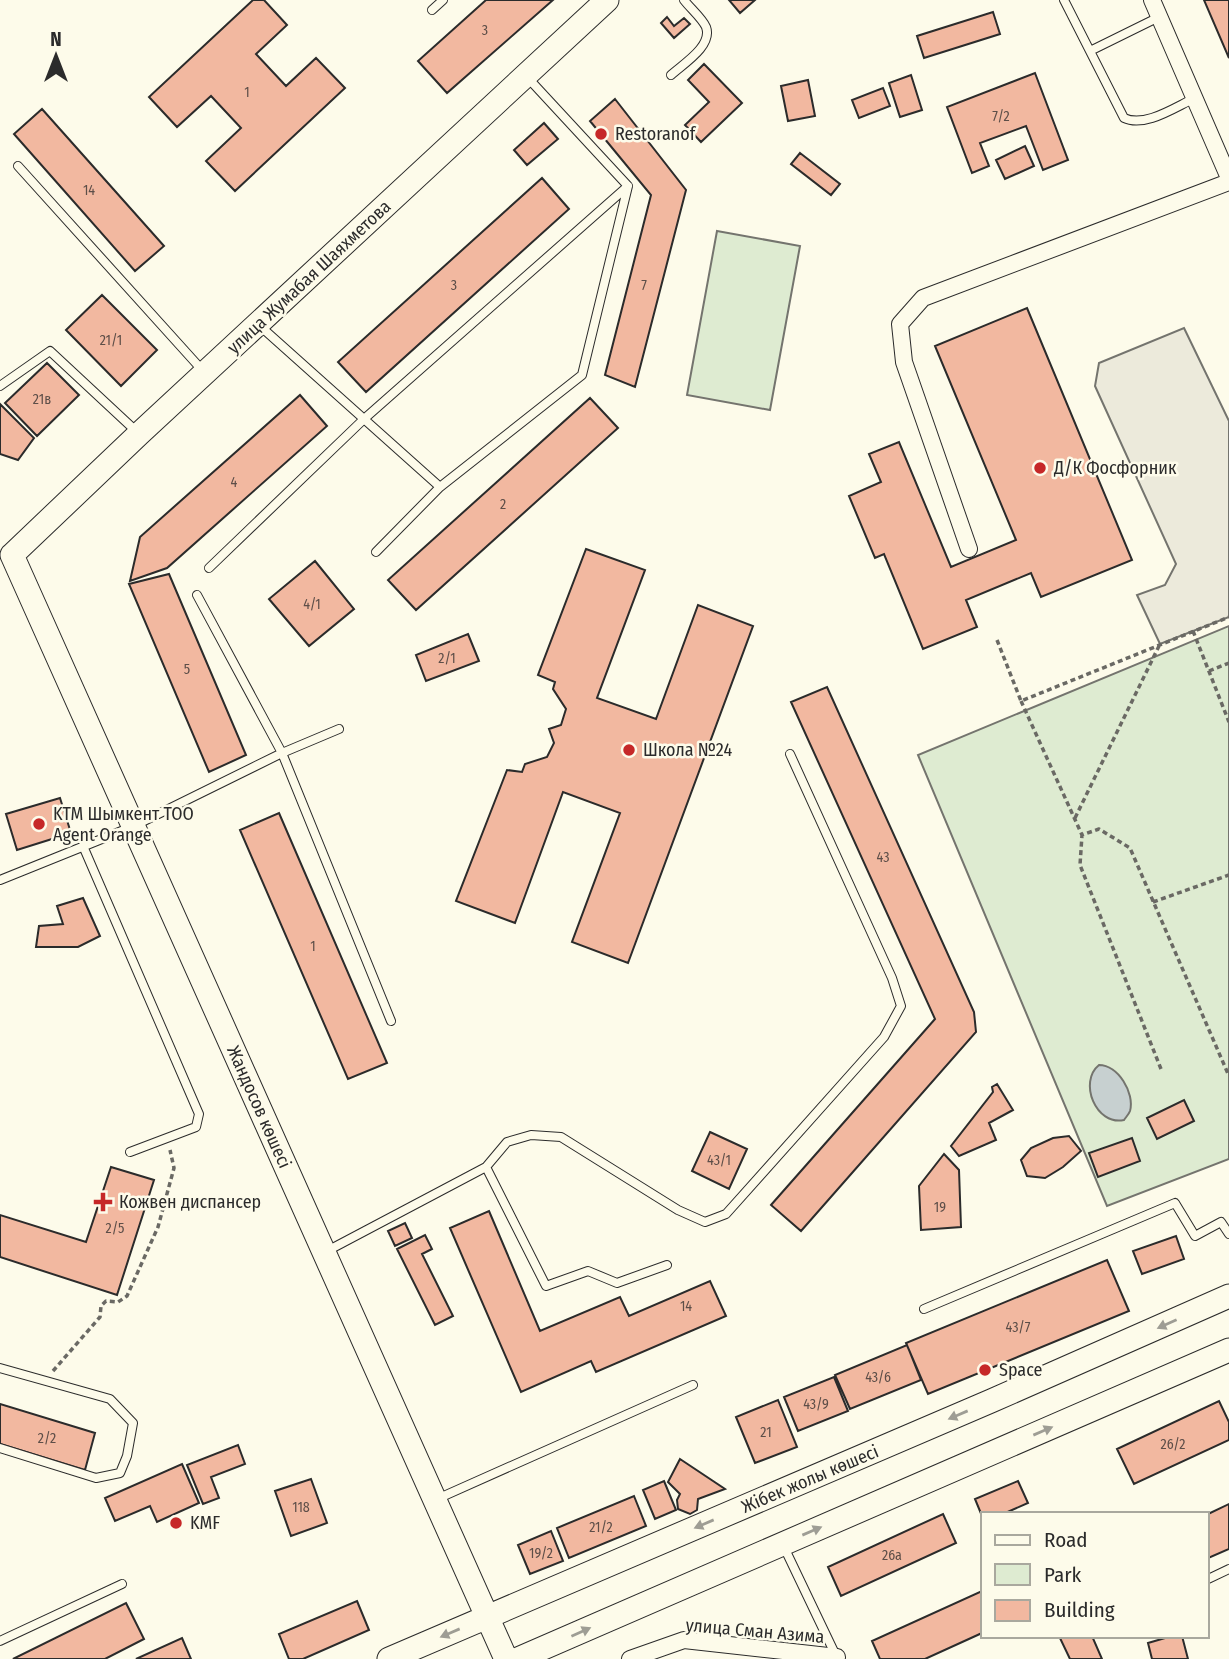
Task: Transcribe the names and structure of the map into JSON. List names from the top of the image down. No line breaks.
{"streets":{"street":["улица Жумабая Шаяхметова","Жандосов көшесі","Жібек жолы көшесі","улица Сман Азима"]},"crossings":[["улица Жумабая Шаяхметова","Жандосов көшесі"],["Жандосов көшесі","Жібек жолы көшесі"]],"places":{"other":["Restoranof","Д/К Фосфорник","Школа №24","KTM Шымкент ТОО Agent Orange","Space","KMF"],"health":["Кожвен диспансер"]},"house_numbers":["3","1","7/2","14","3","7","21/1","21в","4","2","4/1","2/1","5","43","1","43/1","19","2/5","14","43/7","43/6","43/9","21","2/2","26/2","118","21/2","19/2","26а"],"legend":["Road","Park","Building"],"north":"top"}
